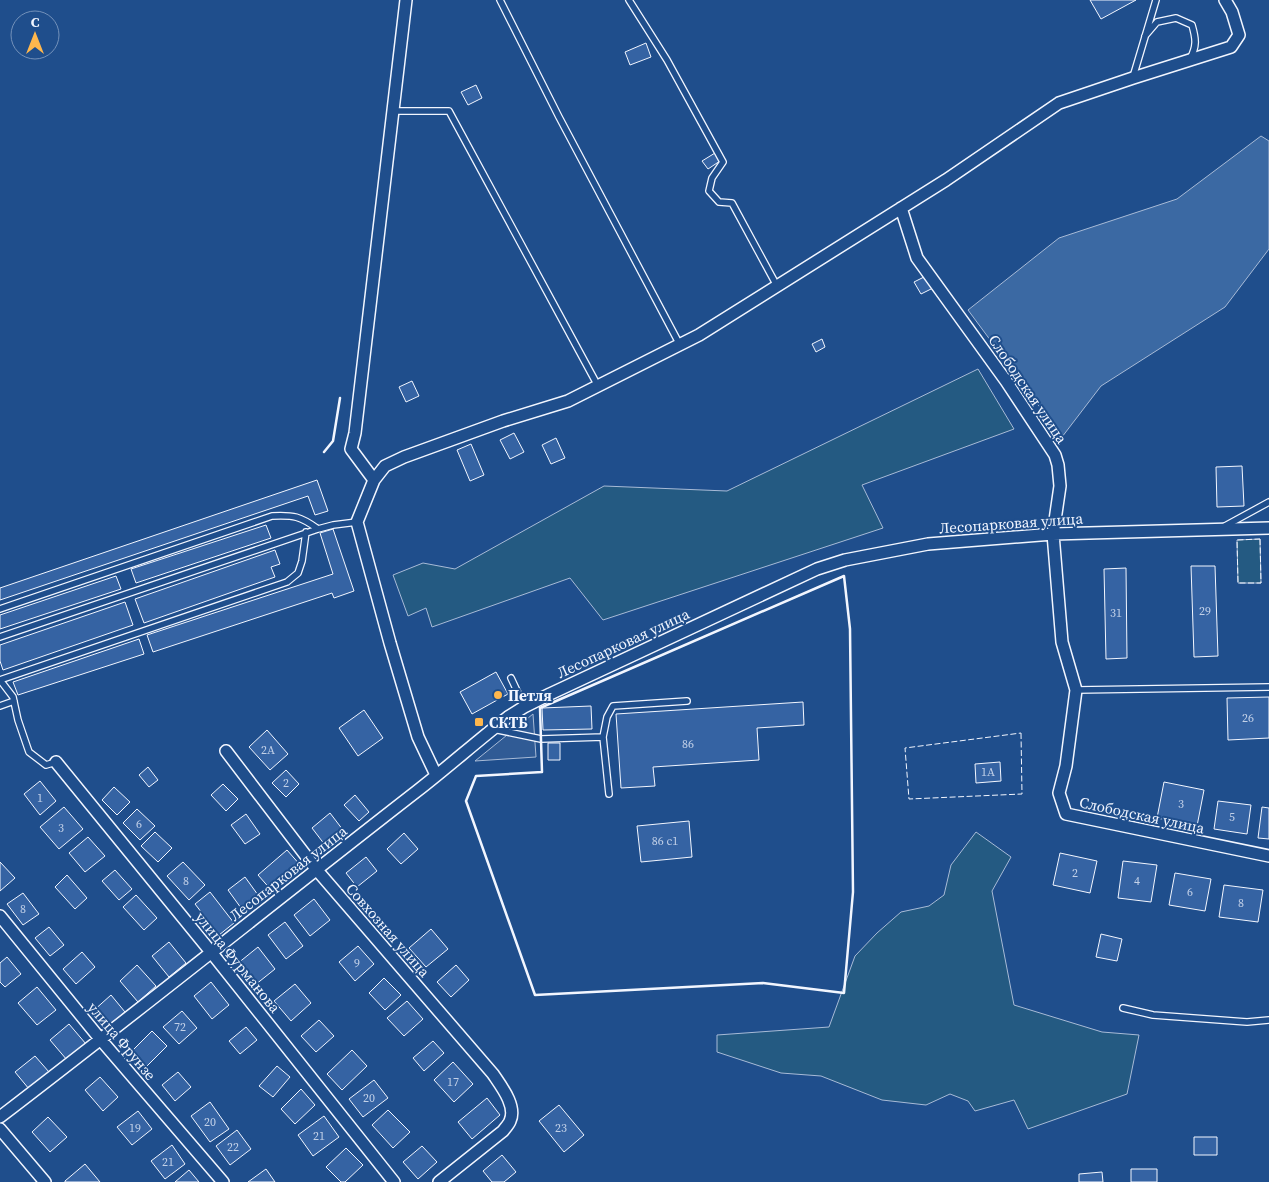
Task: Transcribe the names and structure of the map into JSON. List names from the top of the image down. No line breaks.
{"streets":{"street":["Слободская улица","Лесопарковая улица","Совхозная улица","улица Фурманова","улица Фрунзе"]},"crossings":[["Слободская улица","Лесопарковая улица"],["Лесопарковая улица","Совхозная улица"],["Лесопарковая улица","улица Фурманова"],["Лесопарковая улица","улица Фрунзе"]],"places":{"other":["Петля"],"transit":["СКТБ"]},"house_numbers":["29","31","26","86","2А","1А","2","1","3","5","6","3","86 с1","2","8","4","6","8","8","9","72","17","20","20","19","23","21","22","21"],"north":"top"}
